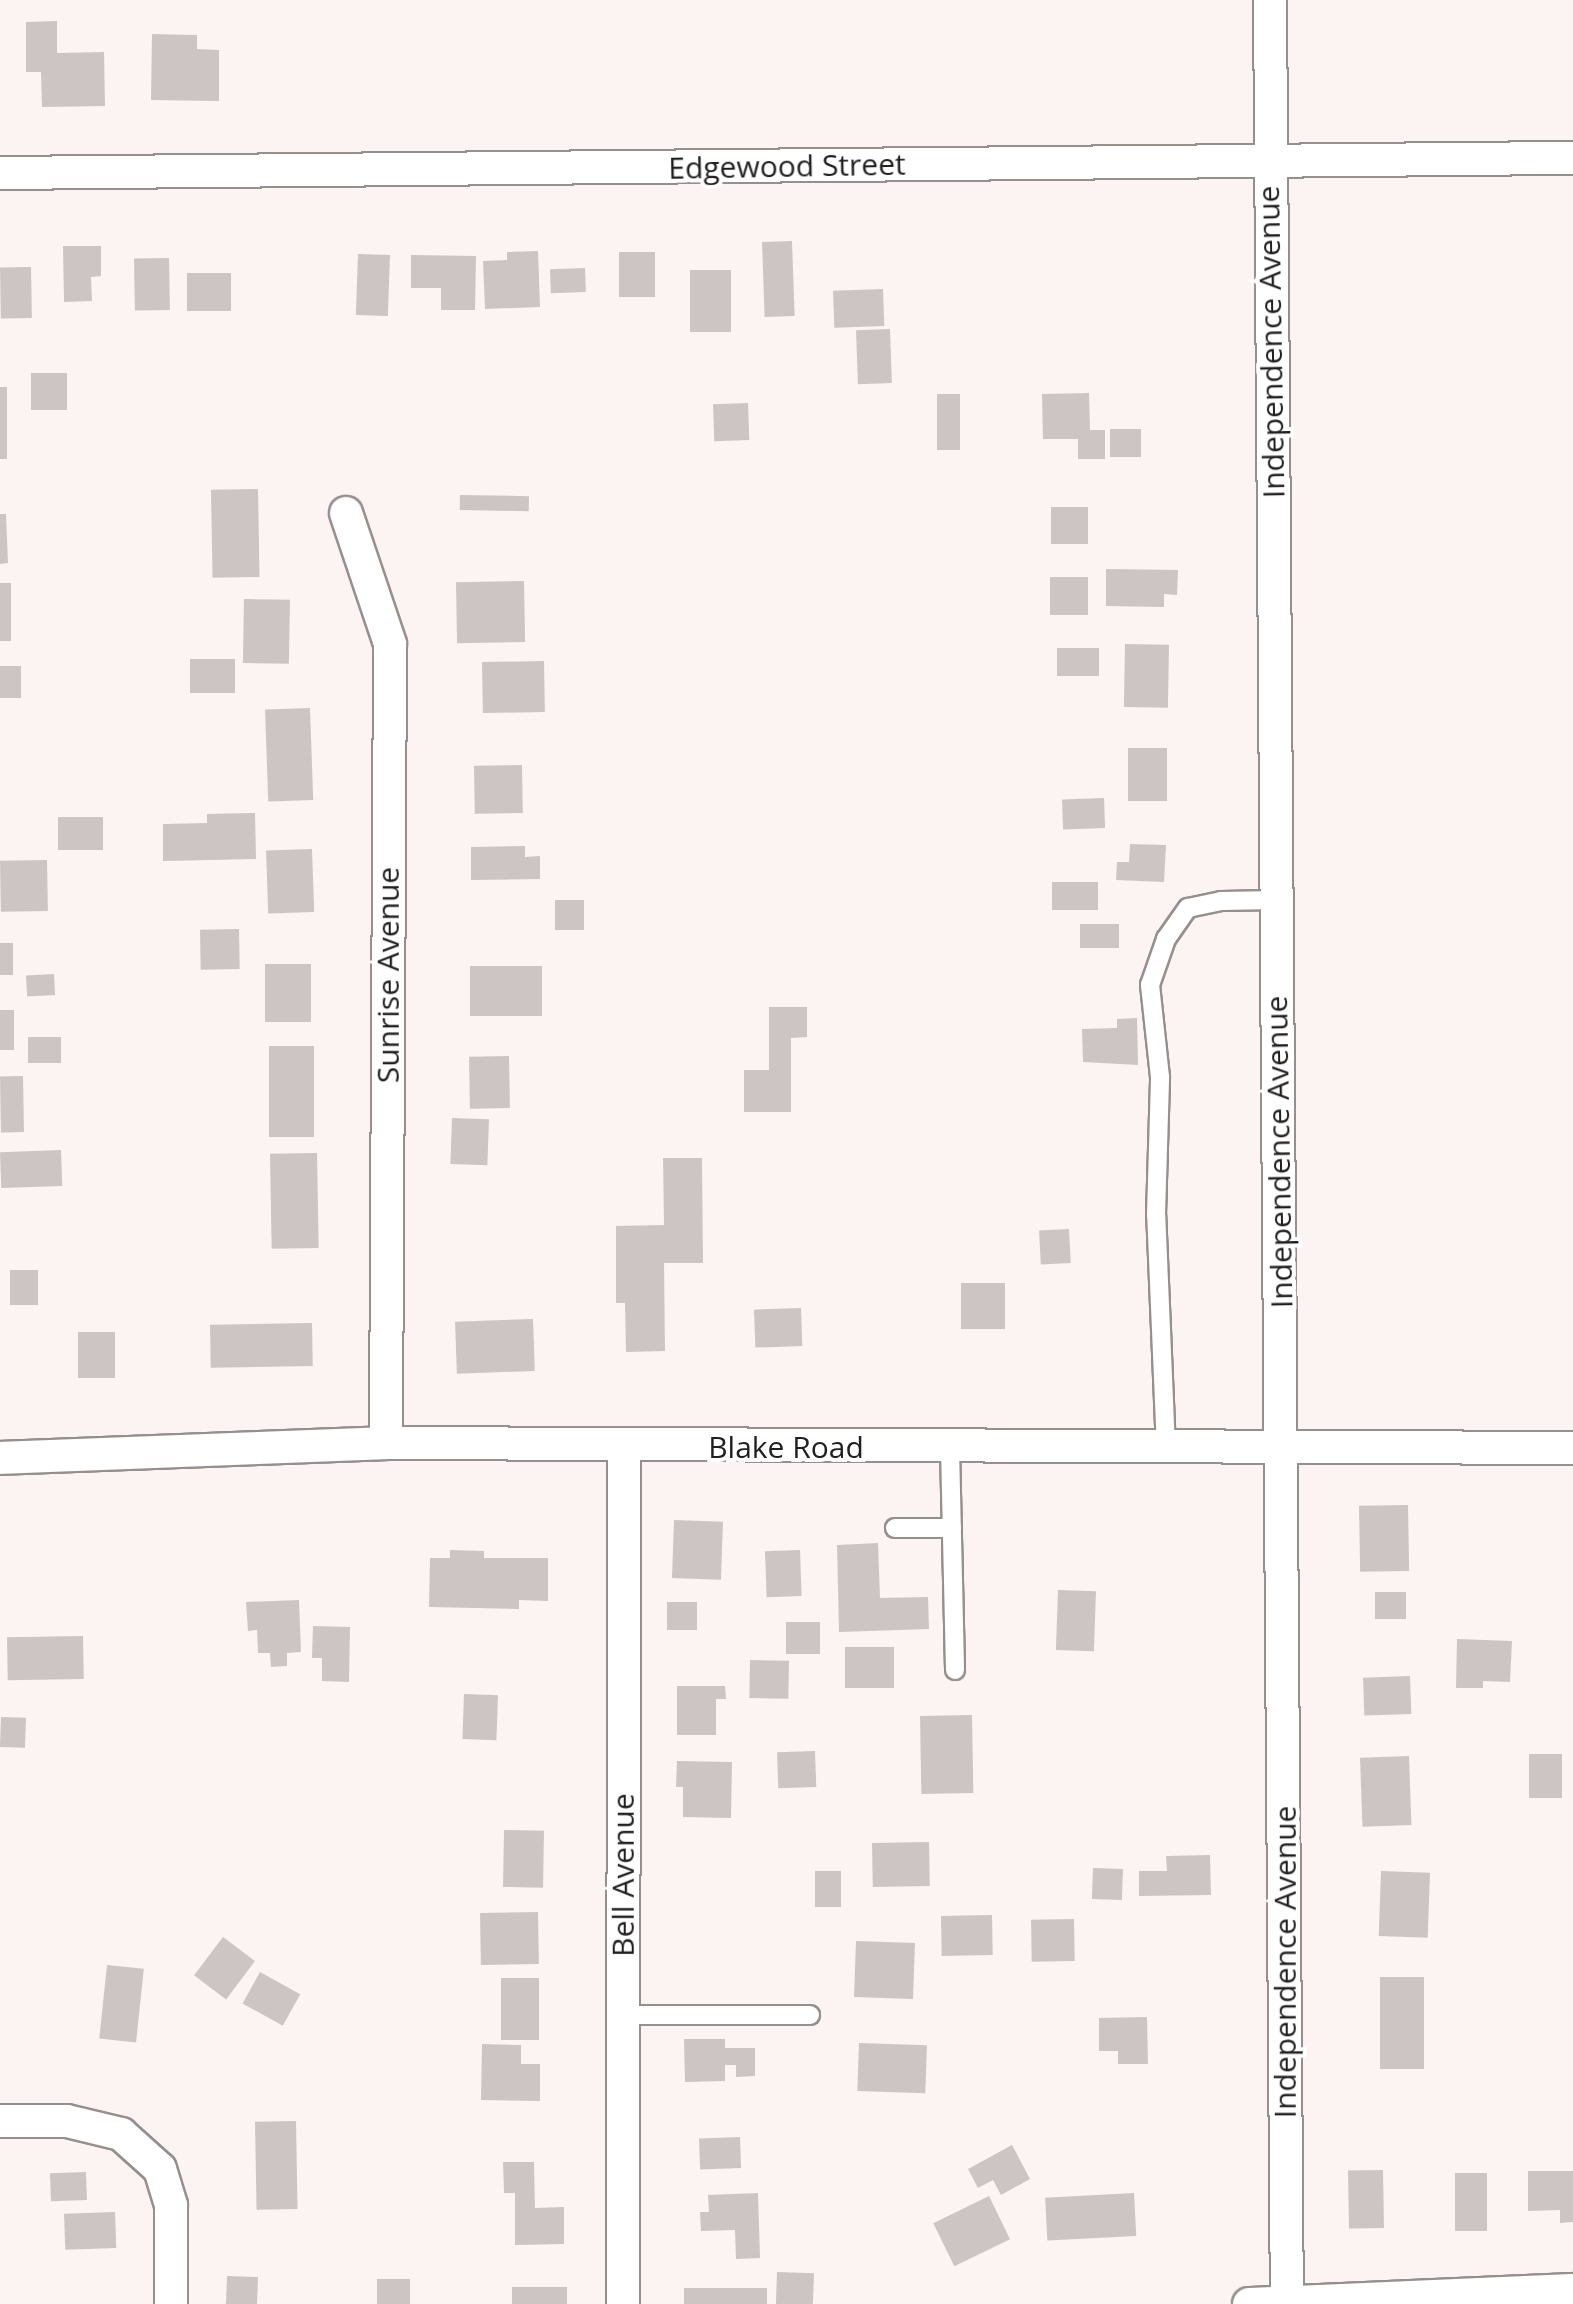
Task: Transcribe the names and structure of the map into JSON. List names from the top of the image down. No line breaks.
{"streets":{"street":["Edgewood Street","Independence Avenue","Sunrise Avenue","Blake Road","Bell Avenue"]},"crossings":[["Edgewood Street","Independence Avenue"],["Independence Avenue","Blake Road"],["Sunrise Avenue","Blake Road"],["Blake Road","Bell Avenue"]]}
